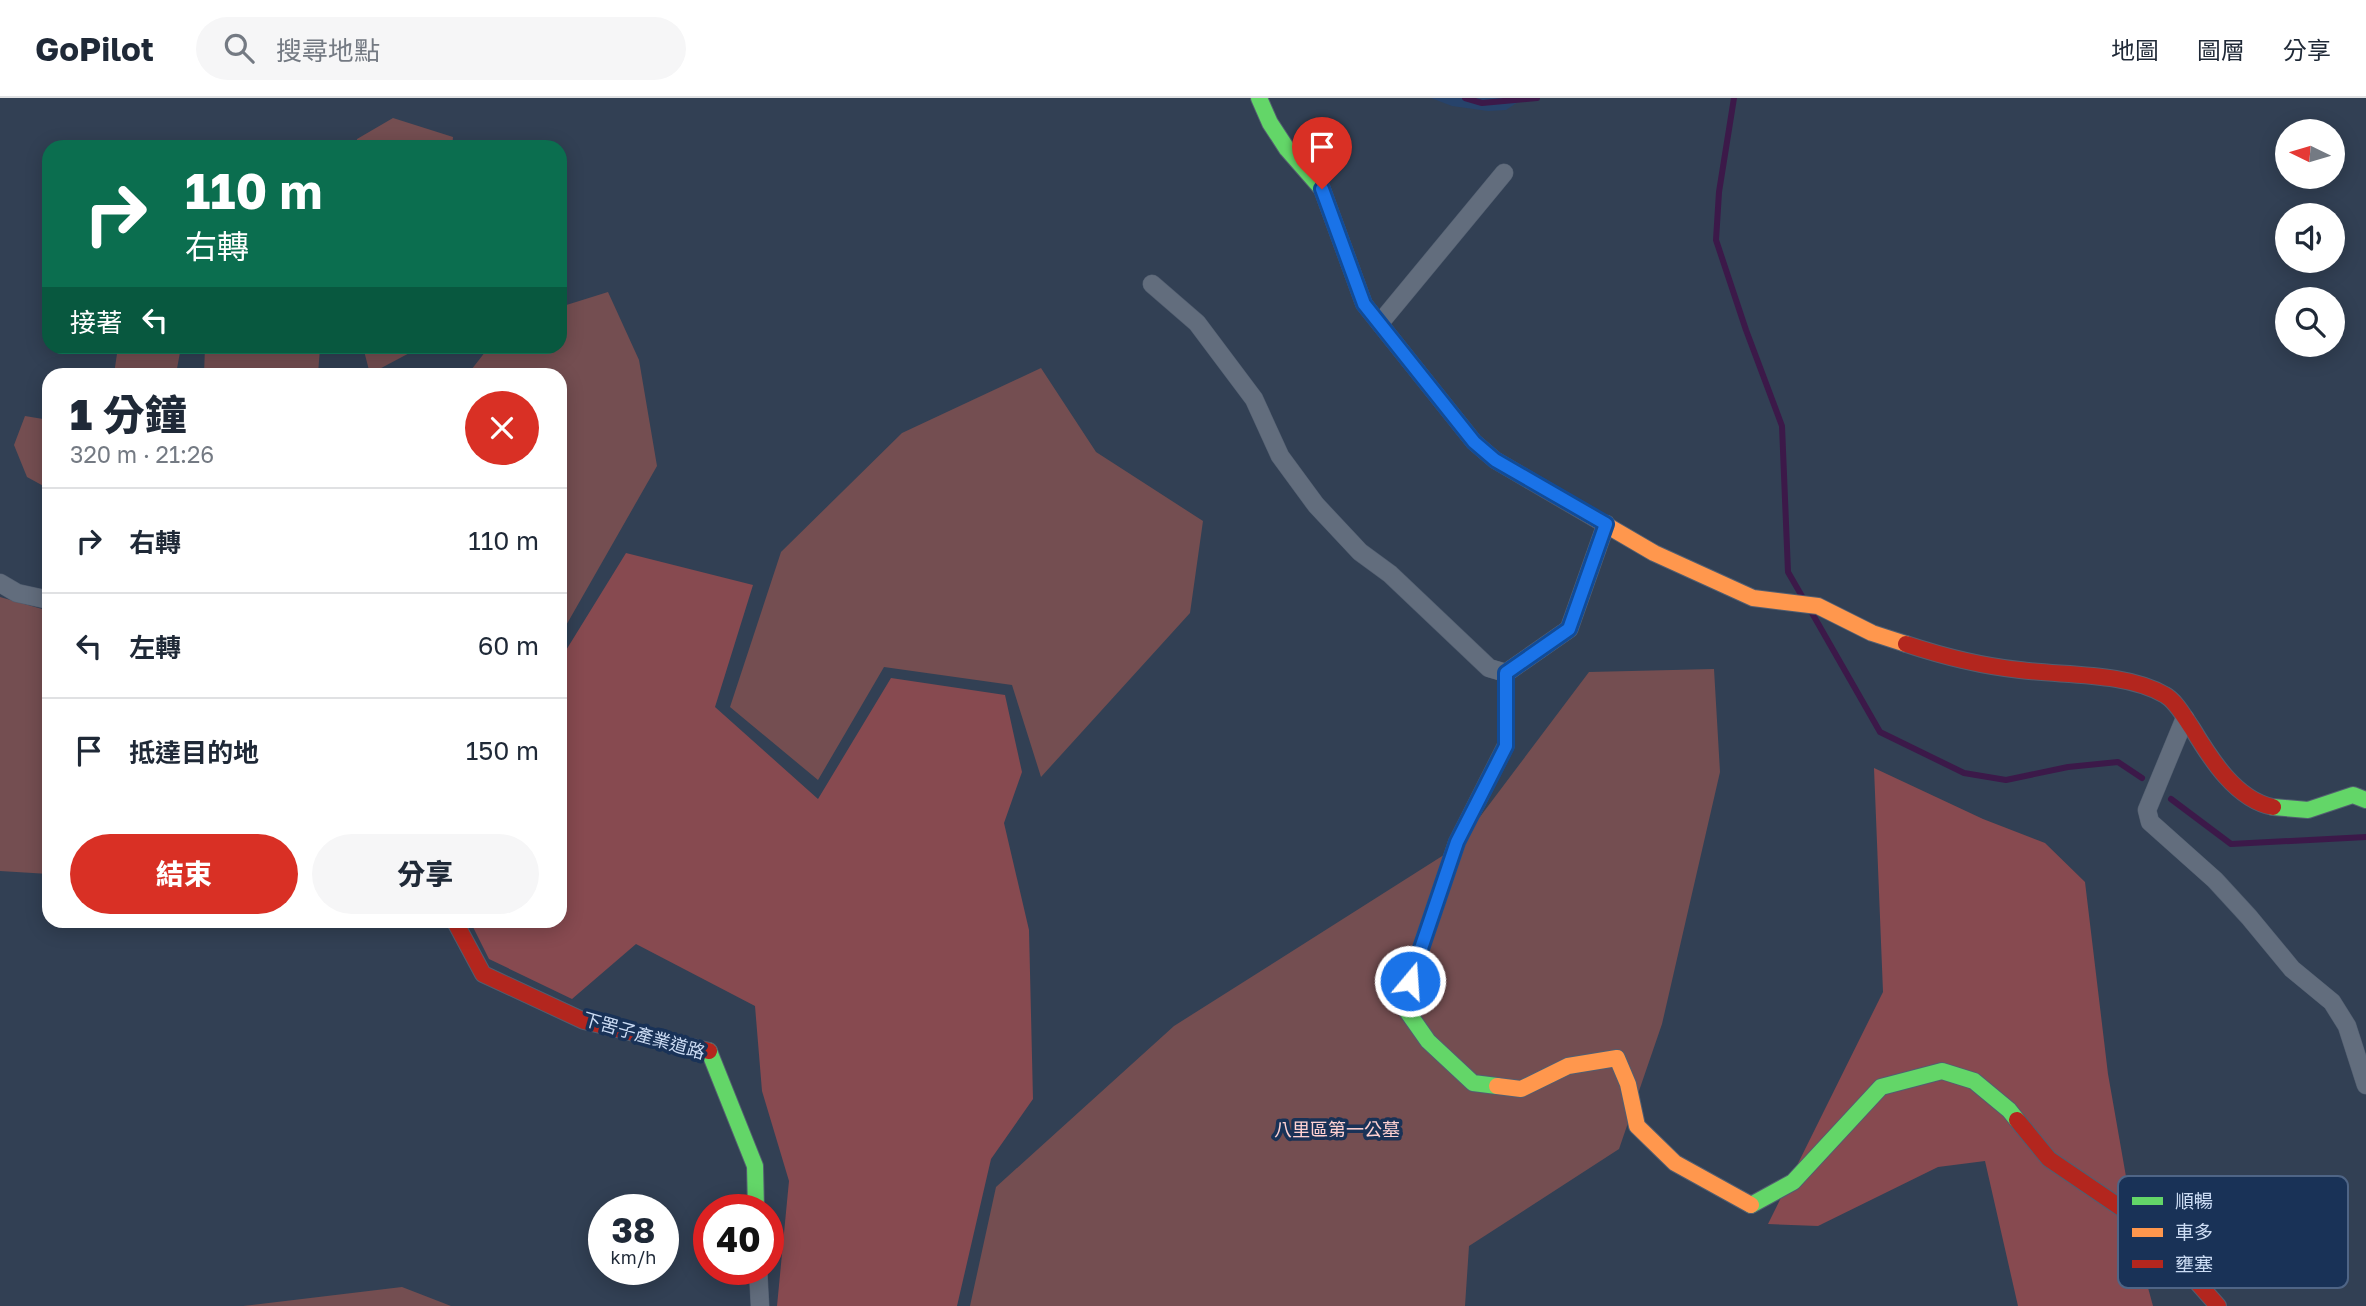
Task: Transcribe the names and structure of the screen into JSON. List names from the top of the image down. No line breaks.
{"streets":{"street":["下罟子產業道路"]},"parks":["八里區第一公墓"],"legend":["順暢","車多","壅塞"],"north":"left","page":{"header":"GoPilot","search":"搜尋地點","nav":["地圖","圖層","分享"],"turn":["110 m","右轉"],"then":"接著","heading":["1 分鐘","320 m · 21:26"],"list":[{"name":"右轉","value":"110 m"},{"name":"左轉","value":"60 m"},{"name":"抵達目的地","value":"150 m"}],"buttons":["結束","分享"],"speed":"38 km/h","limit":"40"}}
